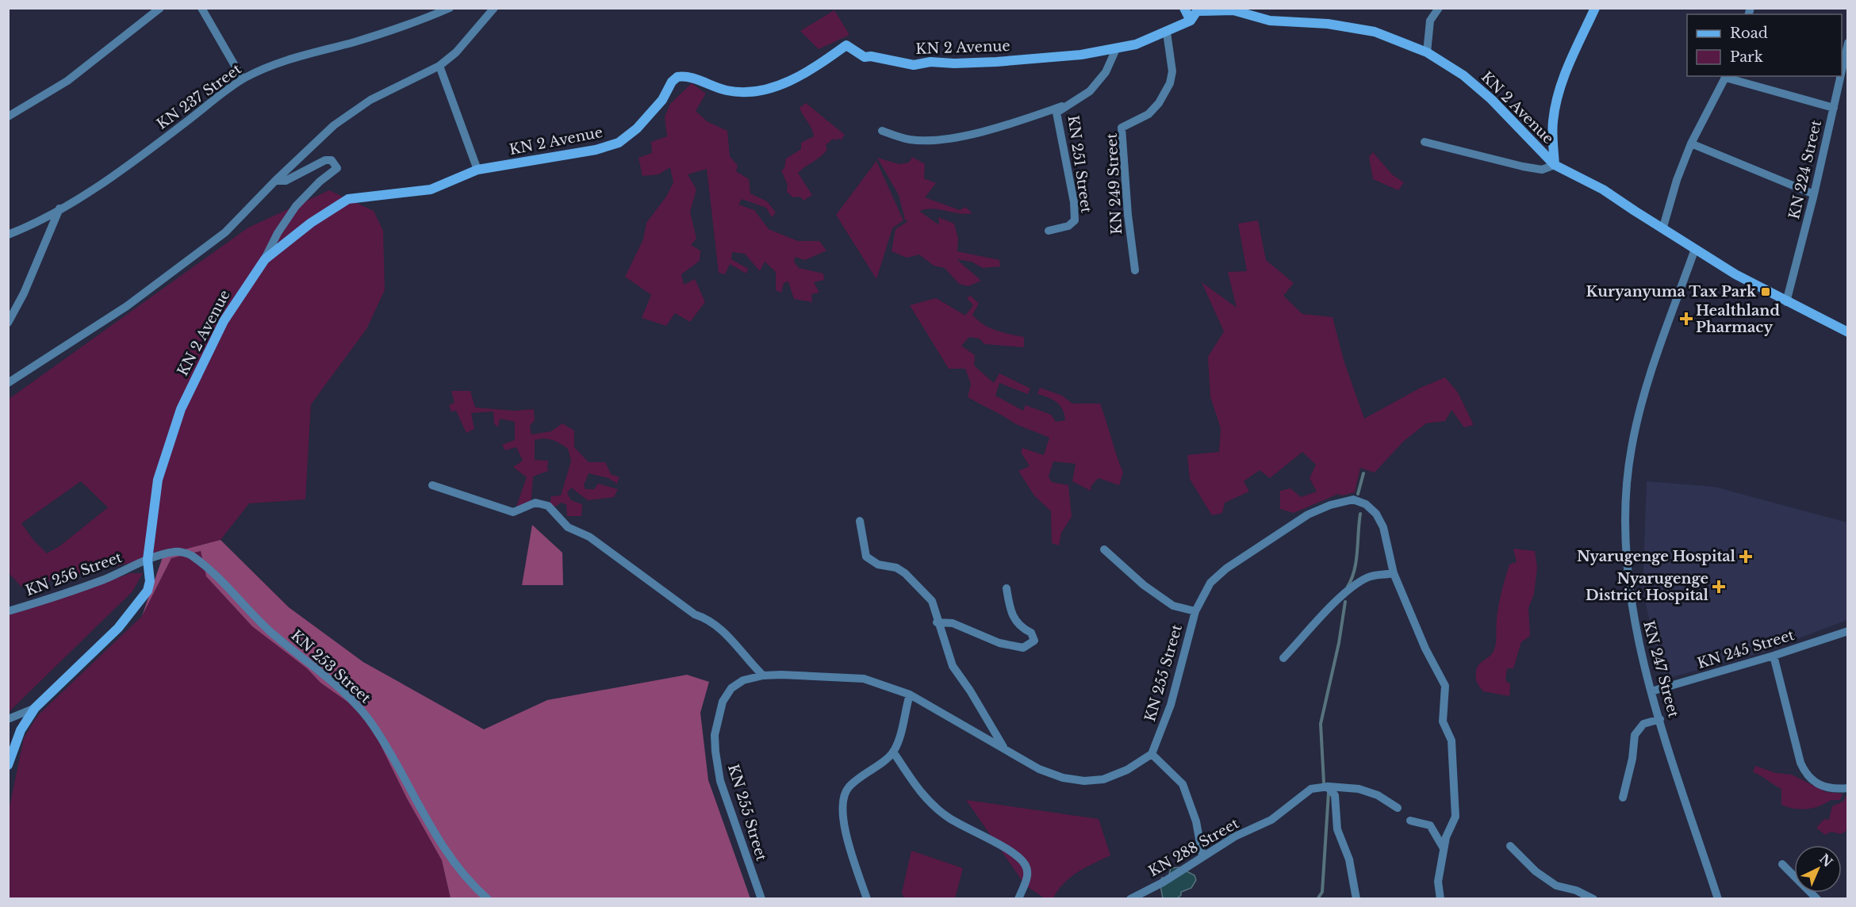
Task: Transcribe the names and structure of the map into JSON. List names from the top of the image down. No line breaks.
{"streets":{"main road":["KN 2 Avenue"],"street":["KN 237 Street","KN 251 Street","KN 224 Street","KN 249 Street","KN 256 Street","KN 245 Street","KN 253 Street","KN 247 Street","KN 255 Street","KN 288 Street"]},"crossings":[["KN 2 Avenue","KN 251 Street"],["KN 2 Avenue","KN 224 Street"],["KN 2 Avenue","KN 249 Street"],["KN 2 Avenue","KN 256 Street"],["KN 2 Avenue","KN 253 Street"],["KN 2 Avenue","KN 247 Street"],["KN 256 Street","KN 253 Street"],["KN 245 Street","KN 247 Street"]],"places":{"transit":["Kuryanyuma Tax Park"],"health":["Healthland Pharmacy","Nyarugenge Hospital","Nyarugenge District Hospital"]},"legend":["Road","Park"],"north":"top right"}
